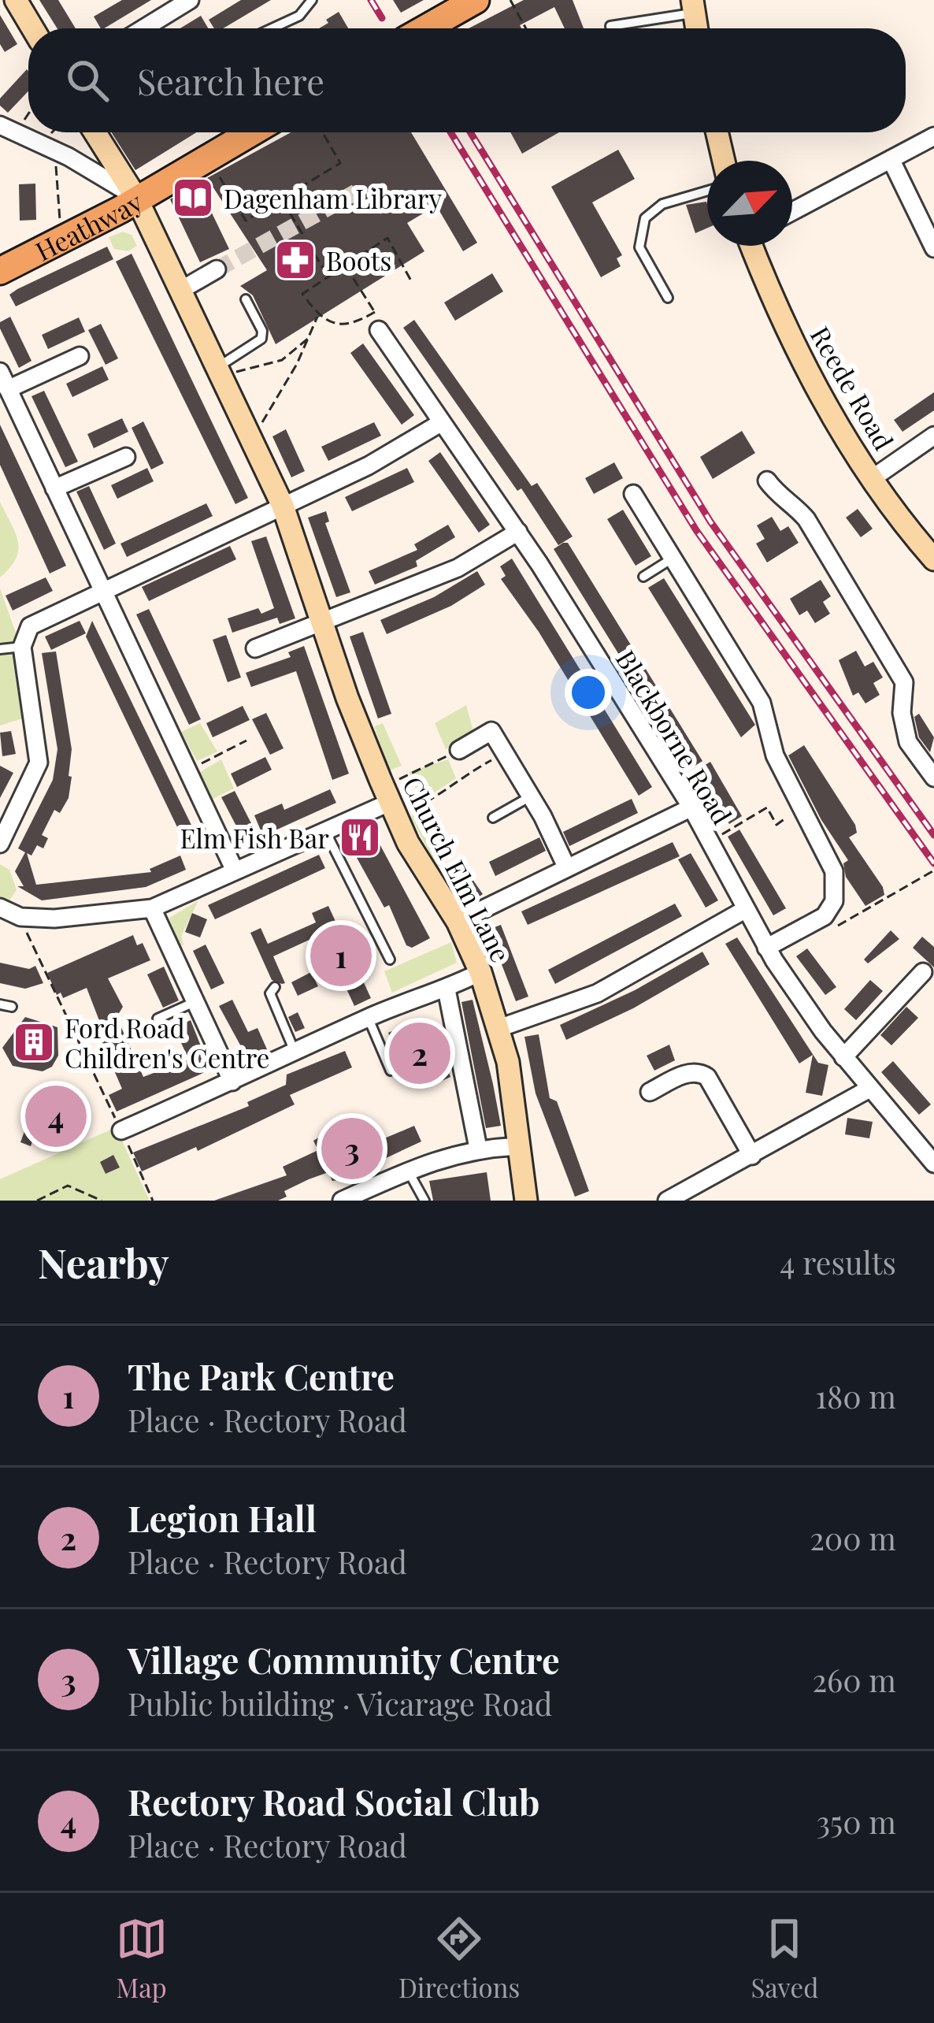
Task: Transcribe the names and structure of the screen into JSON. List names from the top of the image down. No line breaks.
{"streets":{"main road":["Heathway"],"street":["Reede Road","Blackborne Road","Church Elm Lane"]},"crossings":[["Heathway","Church Elm Lane"]],"places":{"library":["Dagenham Library"],"pharmacy":["Boots"],"restaurant":["Elm Fish Bar"],"building":["Ford Road Children's Centre"]},"north":"top right","page":{"search":"Search here","pins":["1","2","4","3"],"heading":["Nearby","4 results"],"list":[{"mark":"1","name":"The Park Centre","note":"Place · Rectory Road","value":"180 m"},{"mark":"2","name":"Legion Hall","note":"Place · Rectory Road","value":"200 m"},{"mark":"3","name":"Village Community Centre","note":"Public building · Vicarage Road","value":"260 m"},{"mark":"4","name":"Rectory Road Social Club","note":"Place · Rectory Road","value":"350 m"}],"nav":["Map","Directions","Saved"]}}
